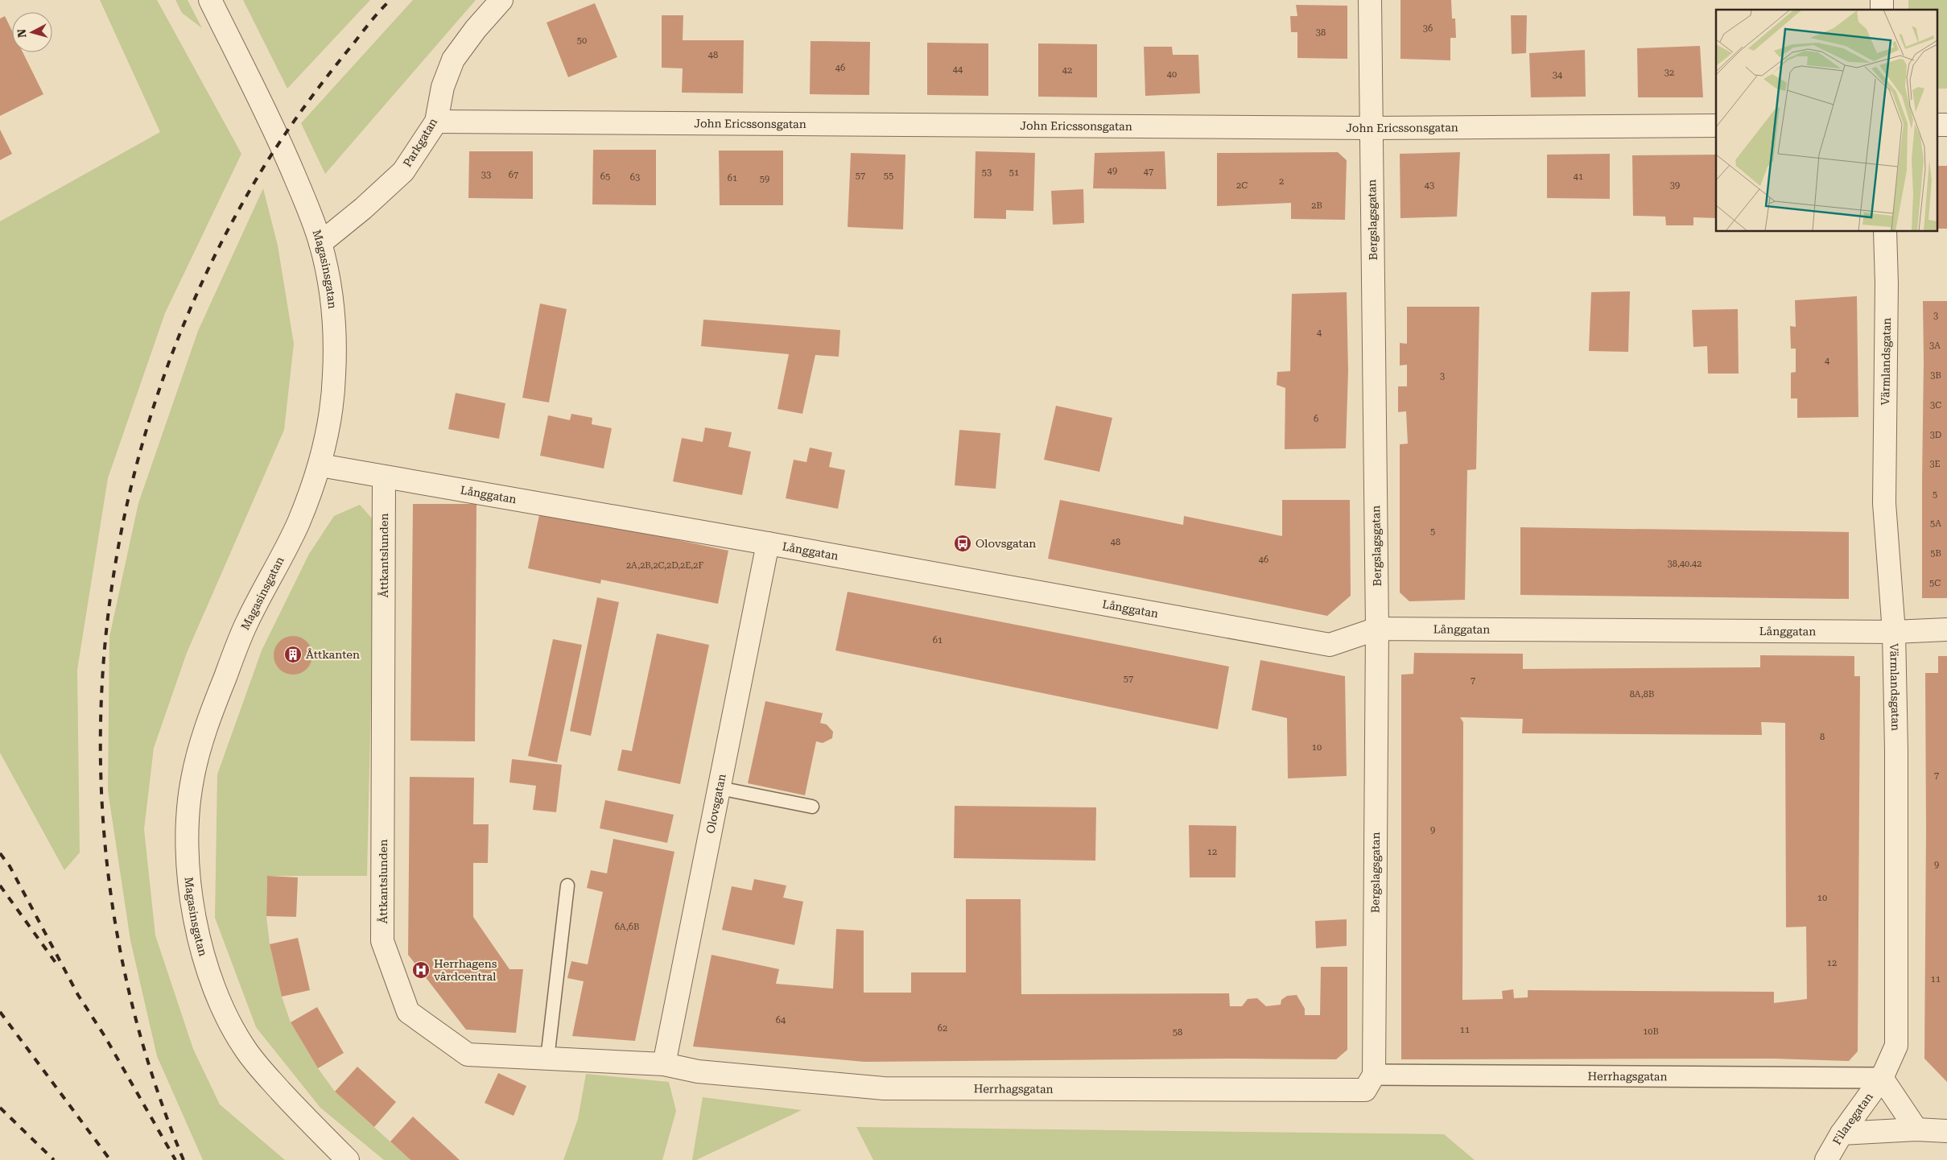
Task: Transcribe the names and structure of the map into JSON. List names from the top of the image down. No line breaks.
{"streets":{"street":["John Ericssonsgatan","Parkgatan","Bergslagsgatan","Magasinsgatan","Värmlandsgatan","Långgatan","Åttkantslunden","Olovsgatan","Herrhagsgatan","Filaregatan"]},"crossings":[["John Ericssonsgatan","Parkgatan"],["John Ericssonsgatan","Bergslagsgatan"],["Parkgatan","Magasinsgatan"],["Bergslagsgatan","Långgatan"],["Bergslagsgatan","Herrhagsgatan"],["Magasinsgatan","Långgatan"],["Värmlandsgatan","Långgatan"],["Värmlandsgatan","Herrhagsgatan"],["Värmlandsgatan","Filaregatan"],["Långgatan","Åttkantslunden"],["Långgatan","Olovsgatan"],["Åttkantslunden","Olovsgatan"],["Åttkantslunden","Herrhagsgatan"],["Olovsgatan","Herrhagsgatan"],["Herrhagsgatan","Filaregatan"]],"places":{"bus stop":["Olovsgatan"],"building":["Åttkanten"],"hospital":["Herrhagens vårdcentral"]},"house_numbers":["36","38","50","48","46","44","42","32","40","34","49","47","53","51","33","67","57","55","65","41","63","61","59","2","2C","43","39","2B","3","4","3A","4","3B","3","3C","6","3D","3E","5","5A","5","48","5B","46","38,40.42","2A,2B,2C,2D,2E,2F","5C","61","57","7","8A,8B","8","10","7","9","12","9","10","6A,6B","12","11","64","62","11","10B","58"],"north":"left"}
